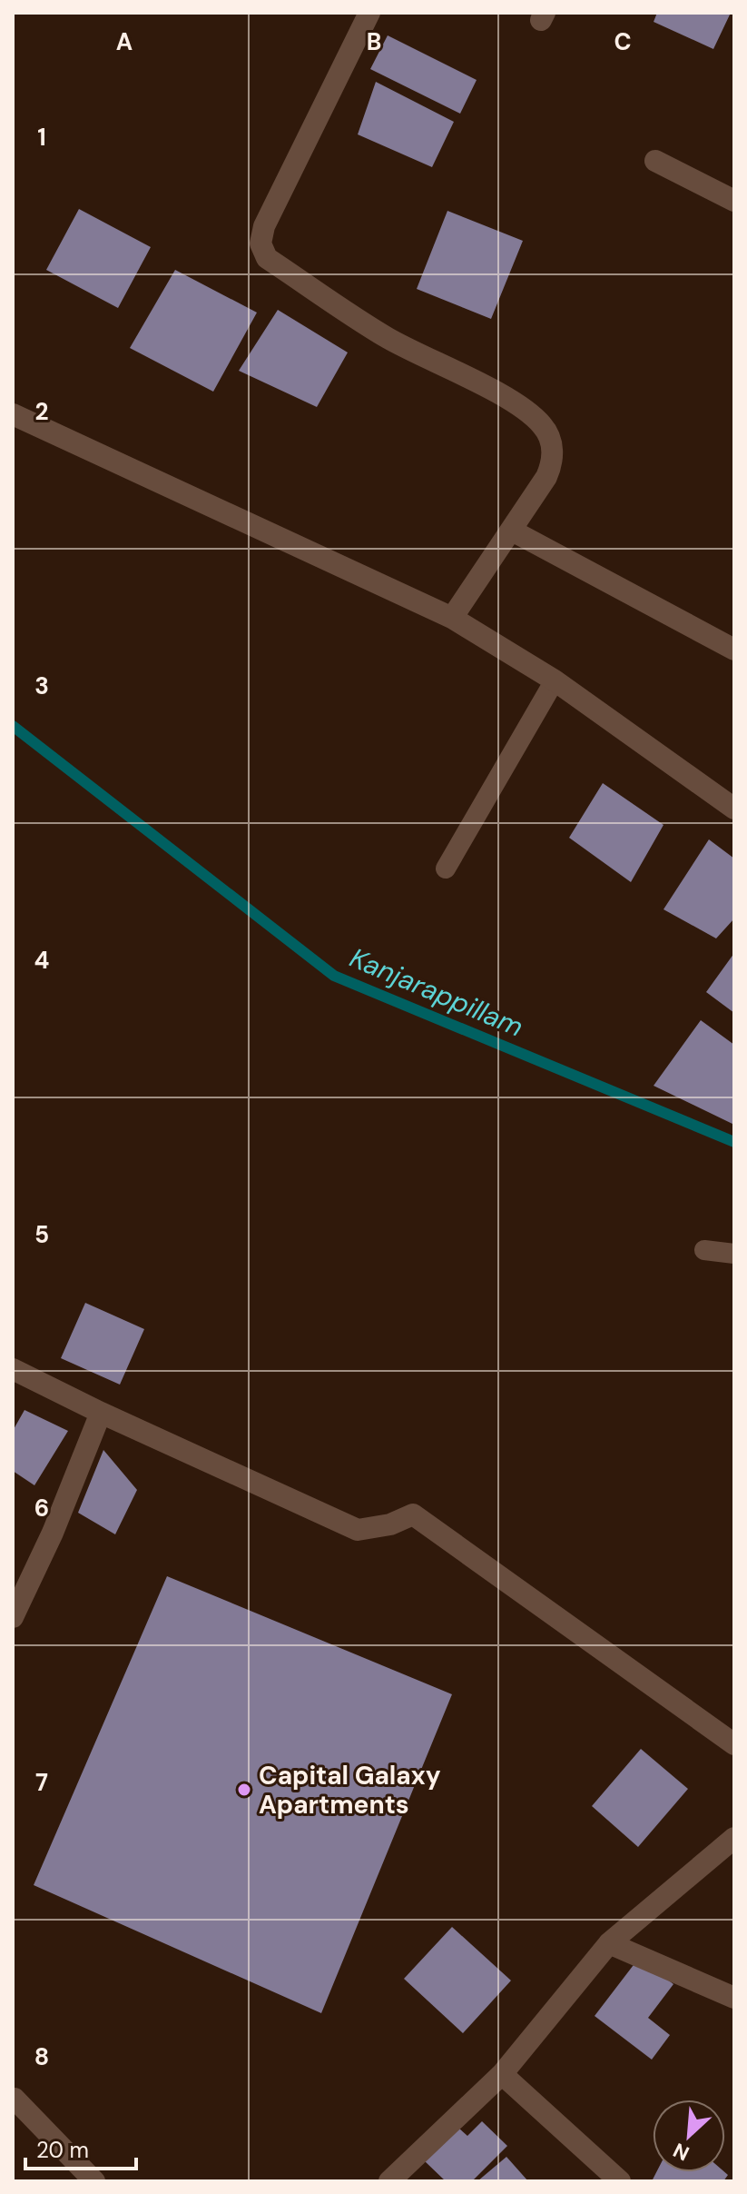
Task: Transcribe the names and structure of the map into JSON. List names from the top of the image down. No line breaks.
{"water":["Kanjarappillam"],"places":["Capital Galaxy Apartments"],"scale_bar":"20 m","north":"bottom left","grid":{"columns":["A","B","C"],"rows":["1","2","3","4","5","6","7","8"]}}
